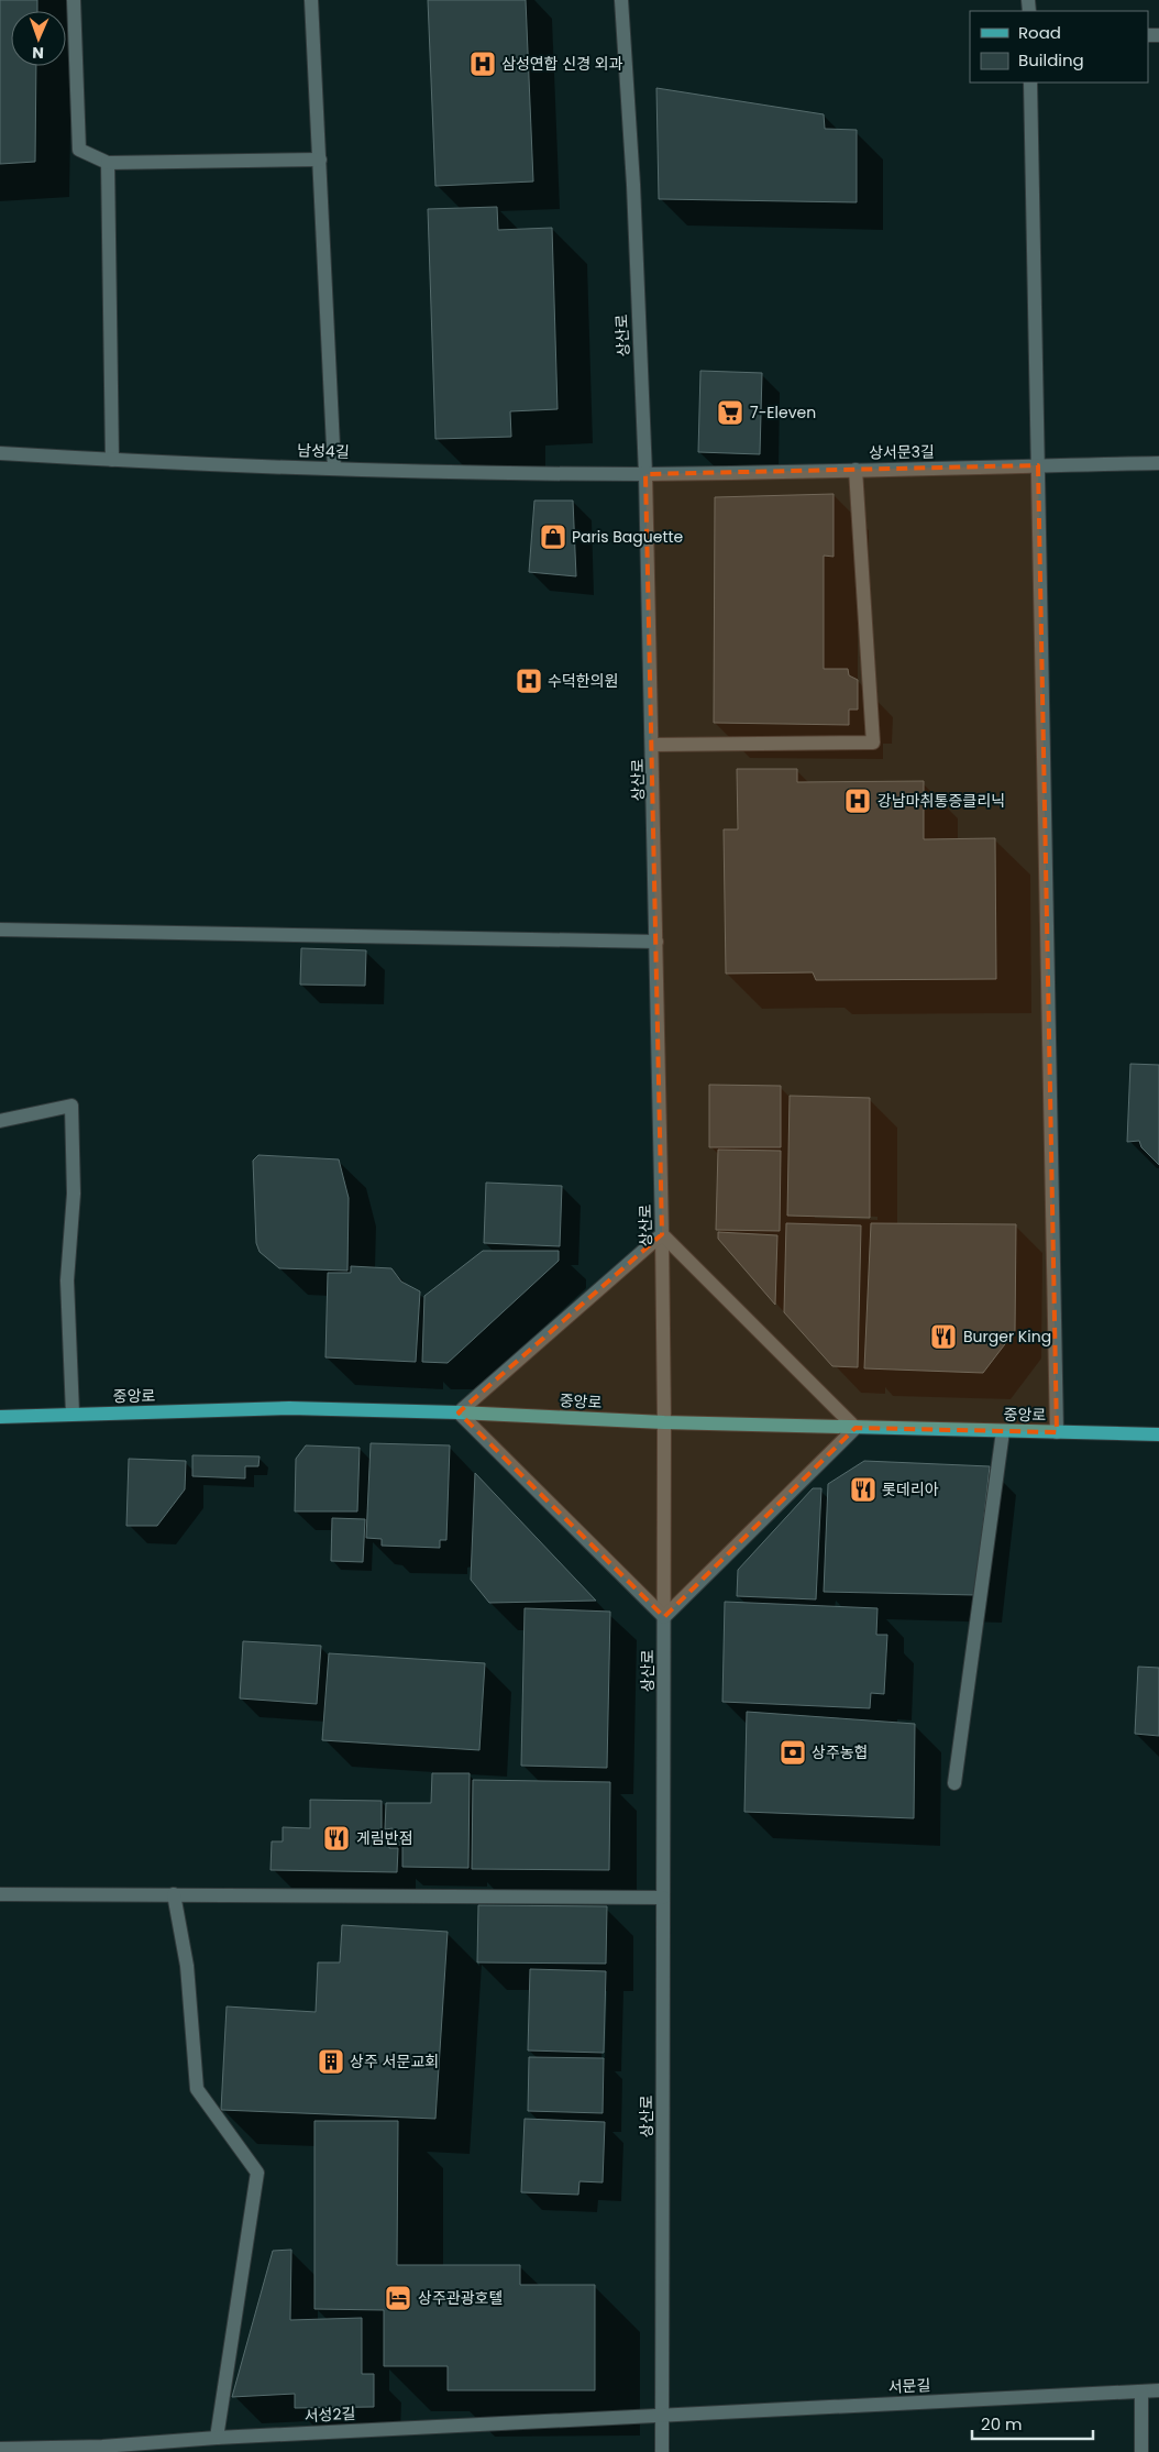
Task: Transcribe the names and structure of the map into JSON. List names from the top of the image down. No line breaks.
{"streets":{"main road":["중앙로"],"street":["상산로","남성4길","상서문3길","서문길","서성2길"]},"crossings":[["상산로","남성4길"],["상산로","상서문3길"],["상산로","중앙로"],["상산로","서문길"],["상산로","서성2길"],["남성4길","상서문3길"],["서문길","서성2길"]],"places":{"hospital":["삼성연합 신경 외과","수덕한의원","강남마취통증클리닉"],"supermarket":["7-Eleven"],"shop":["Paris Baguette"],"restaurant":["Burger King","롯데리아","게림반점"],"bank":["상주농협"],"building":["상주 서문교회"],"hotel":["상주관광호텔"]},"legend":["Road","Building"],"scale_bar":"20 m","north":"bottom"}
